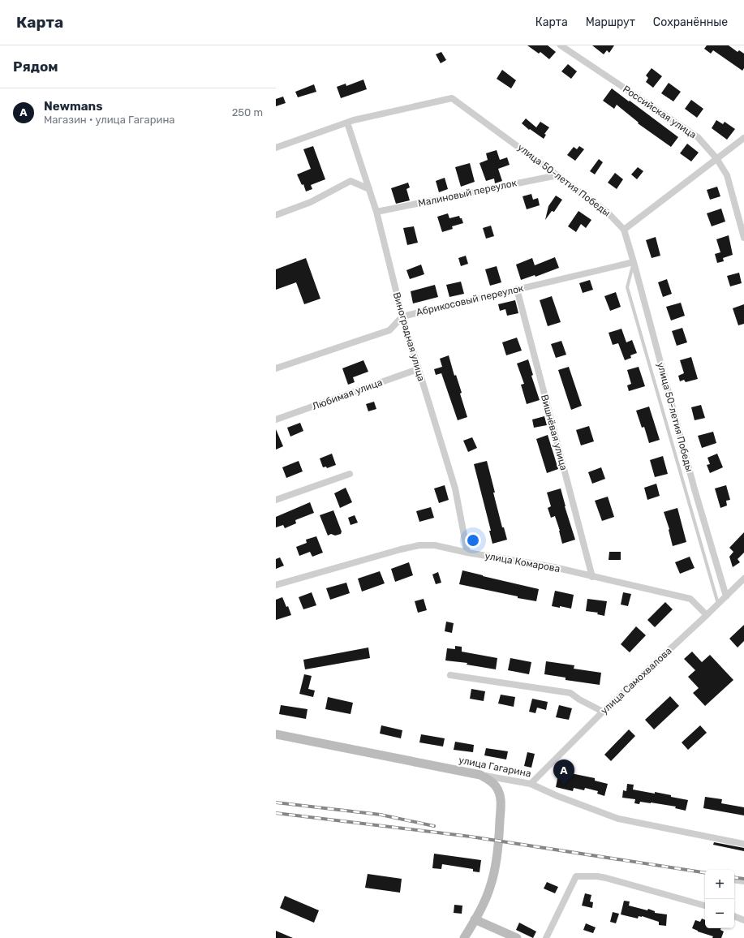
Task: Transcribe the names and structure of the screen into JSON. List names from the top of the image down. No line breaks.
{"streets":{"street":["Российская улица","улица 50-летия Победы","Малиновый переулок","Абрикосовый переулок","Виноградная улица","Любимая улица","Вишнёвая улица","улица Комарова","улица Самохвалова","улица Гагарина"]},"crossings":[["улица 50-летия Победы","Малиновый переулок"],["улица 50-летия Победы","Абрикосовый переулок"],["улица 50-летия Победы","Виноградная улица"],["улица 50-летия Победы","улица Самохвалова"],["Малиновый переулок","Виноградная улица"],["Абрикосовый переулок","Виноградная улица"],["Абрикосовый переулок","Вишнёвая улица"],["Виноградная улица","Любимая улица"],["Виноградная улица","улица Комарова"],["Вишнёвая улица","улица Комарова"],["улица Комарова","улица Самохвалова"],["улица Самохвалова","улица Гагарина"]],"page":{"header":"Карта","nav":["Карта","Маршрут","Сохранённые"],"heading":"Рядом","list":[{"mark":"A","name":"Newmans","note":"Магазин · улица Гагарина","value":"250 m"}],"pins":"A","map_buttons":["+","−"]}}
